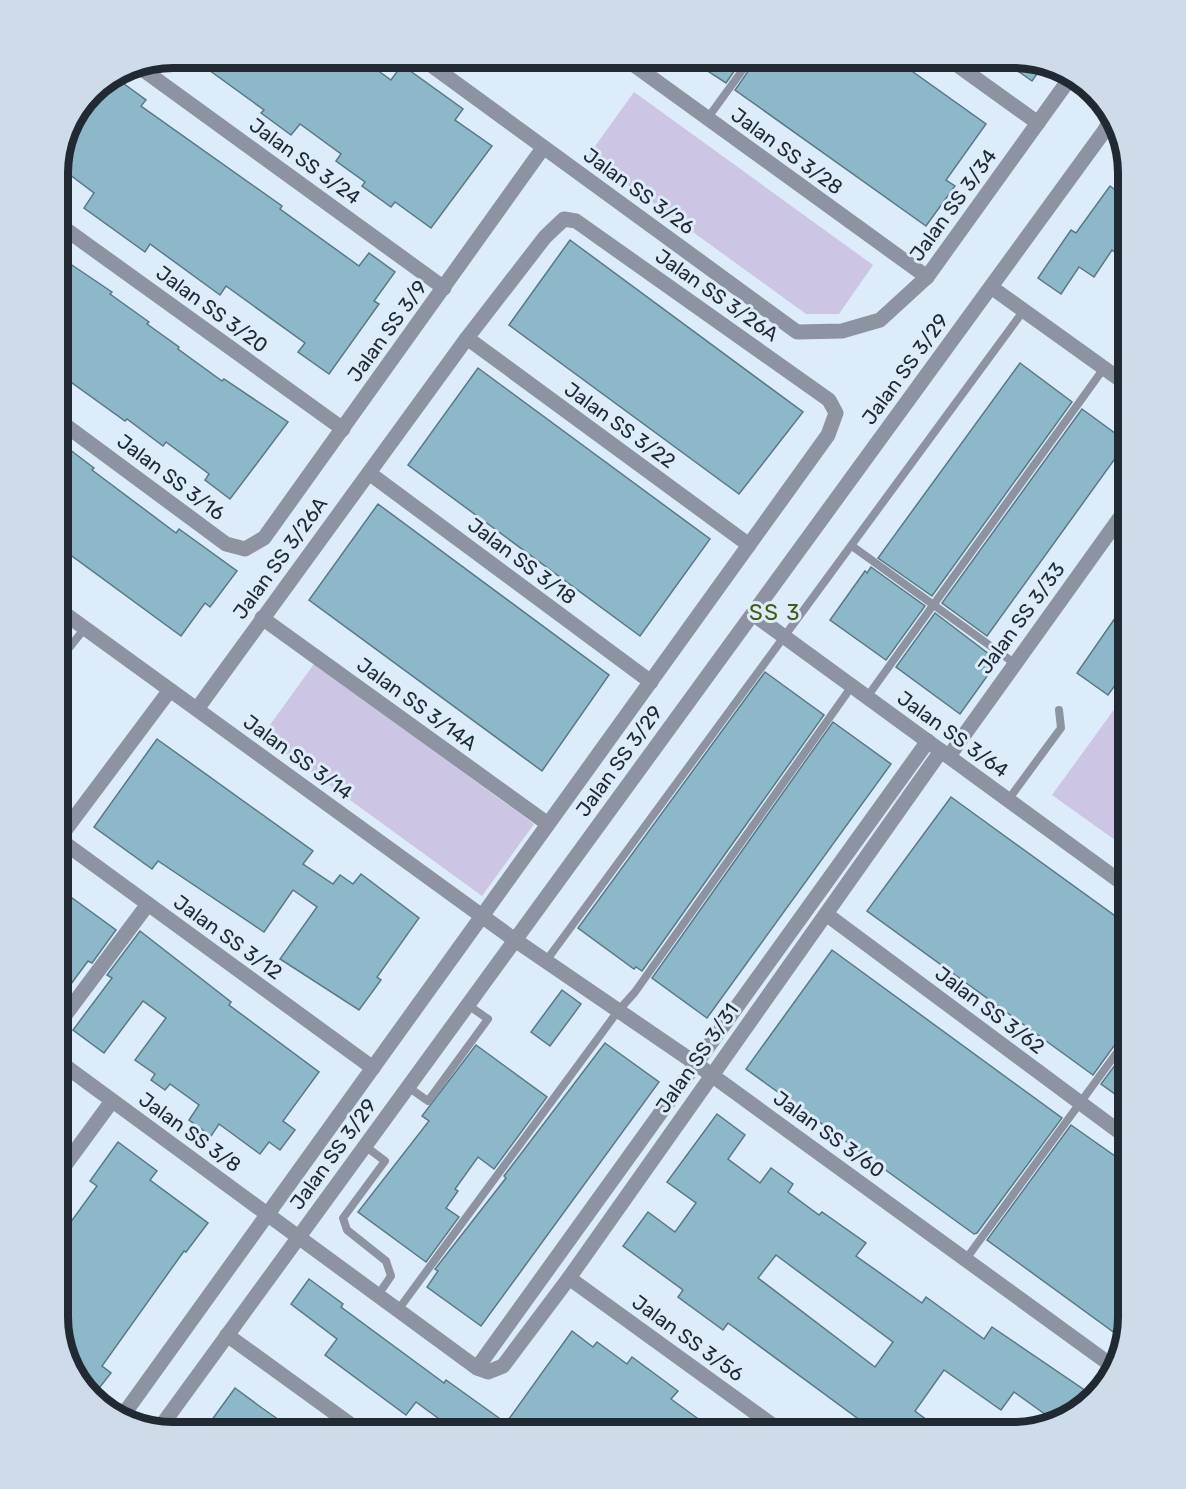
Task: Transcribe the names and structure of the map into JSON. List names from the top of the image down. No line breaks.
{"streets":{"street":["Jalan SS 3/28","Jalan SS 3/24","Jalan SS 3/26","Jalan SS 3/34","Jalan SS 3/26A","Jalan SS 3/20","Jalan SS 3/9","Jalan SS 3/29","Jalan SS 3/22","Jalan SS 3/16","Jalan SS 3/18","Jalan SS 3/33","Jalan SS 3/14A","Jalan SS 3/64","Jalan SS 3/14","Jalan SS 3/12","Jalan SS 3/62","Jalan SS 3/31","Jalan SS 3/8","Jalan SS 3/60","Jalan SS 3/56"]},"crossings":[["Jalan SS 3/28","Jalan SS 3/34"],["Jalan SS 3/24","Jalan SS 3/9"],["Jalan SS 3/26","Jalan SS 3/34"],["Jalan SS 3/26","Jalan SS 3/9"],["Jalan SS 3/26A","Jalan SS 3/22"],["Jalan SS 3/26A","Jalan SS 3/18"],["Jalan SS 3/26A","Jalan SS 3/14A"],["Jalan SS 3/26A","Jalan SS 3/14"],["Jalan SS 3/26A","Jalan SS 3/12"],["Jalan SS 3/26A","Jalan SS 3/8"],["Jalan SS 3/20","Jalan SS 3/9"],["Jalan SS 3/9","Jalan SS 3/16"],["Jalan SS 3/29","Jalan SS 3/64"],["Jalan SS 3/29","Jalan SS 3/14"],["Jalan SS 3/29","Jalan SS 3/8"],["Jalan SS 3/29","Jalan SS 3/60"],["Jalan SS 3/33","Jalan SS 3/64"],["Jalan SS 3/33","Jalan SS 3/31"],["Jalan SS 3/64","Jalan SS 3/31"],["Jalan SS 3/14","Jalan SS 3/60"],["Jalan SS 3/62","Jalan SS 3/31"],["Jalan SS 3/31","Jalan SS 3/60"],["Jalan SS 3/31","Jalan SS 3/56"]],"districts":["SS 3"]}
